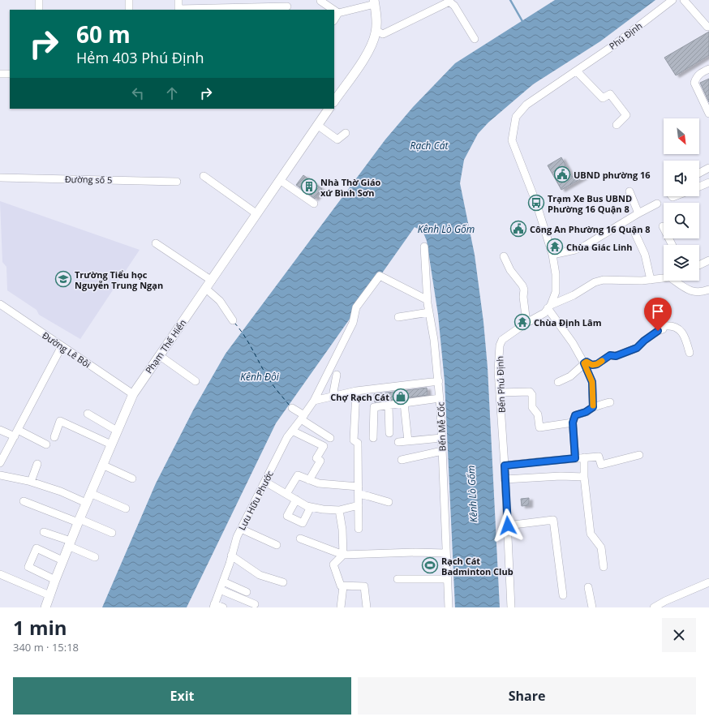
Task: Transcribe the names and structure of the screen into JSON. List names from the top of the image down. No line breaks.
{"streets":{"main road":["Phạm Thế Hiển"],"street":["Phú Định","Đường số 5","Đường Lê Bôi","Bến Phú Định","Bến Mễ Cốc","Lưu Hữu Phước"]},"crossings":[["Phạm Thế Hiển","Đường Lê Bôi"],["Bến Mễ Cốc","Lưu Hữu Phước"]],"water":["Rạch Cát","Kênh Lò Gốm","Kênh Đôi"],"places":{"public building":["UBND phường 16","Công An Phường 16 Quận 8"],"building":["Nhà Thờ Giáo xứ Bình Sơn"],"bus stop":["Trạm Xe Bus UBND Phường 16 Quận 8"],"temple":["Chùa Giác Linh","Chùa Định Lâm"],"school or university":["Trường Tiểu học Nguyễn Trung Ngạn"],"shop":["Chợ Rạch Cát"],"sports":["Rạch Cát Badminton Club"]},"north":"bottom right","page":{"turn":["60 m","Hẻm 403 Phú Định"],"heading":["1 min","340 m · 15:18"],"buttons":["Exit","Share"]}}
